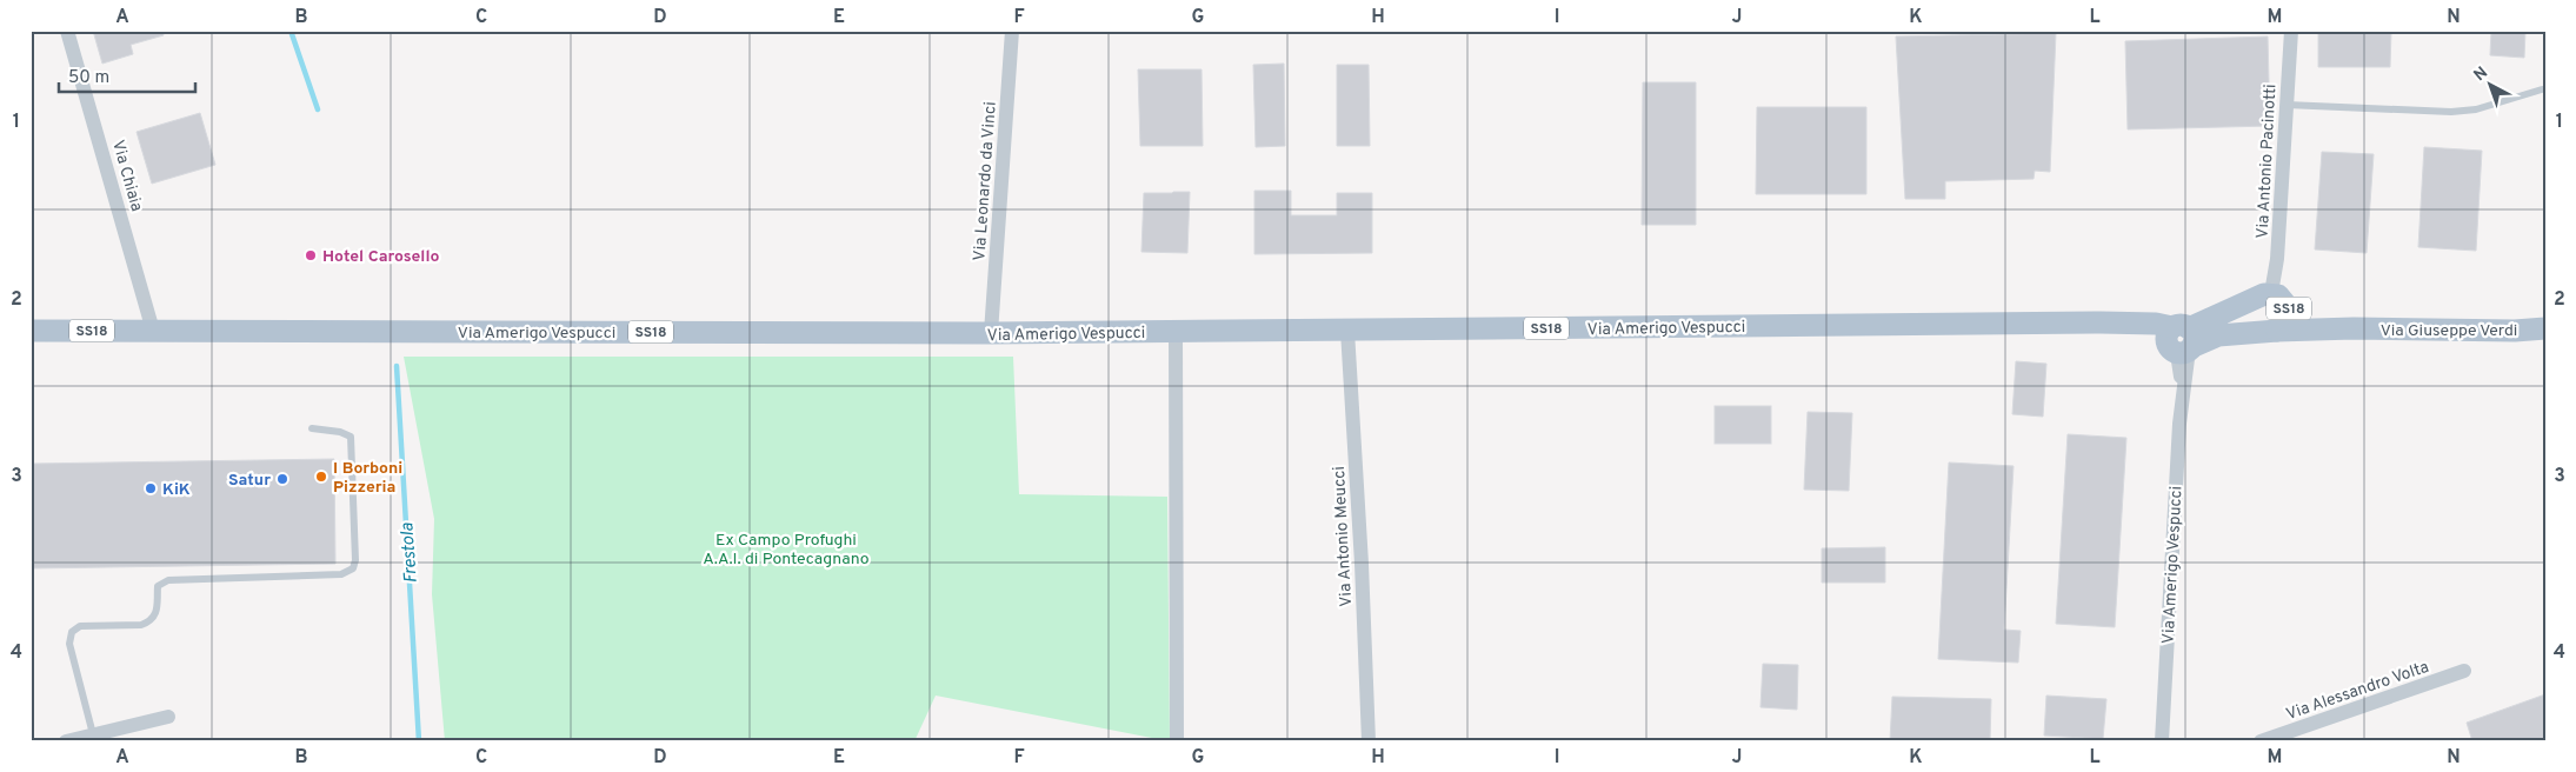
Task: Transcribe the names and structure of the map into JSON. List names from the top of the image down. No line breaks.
{"streets":{"main road":["SS18","Via Amerigo Vespucci","Via Giuseppe Verdi"],"street":["Via Antonio Pacinotti","Via Chiaia","Via Leonardo da Vinci","Via Antonio Meucci","Via Alessandro Volta"]},"crossings":[["Via Antonio Pacinotti","SS18"],["Via Antonio Pacinotti","Via Giuseppe Verdi"],["Via Chiaia","Via Amerigo Vespucci"],["Via Leonardo da Vinci","Via Amerigo Vespucci"],["SS18","Via Amerigo Vespucci"],["SS18","Via Giuseppe Verdi"],["Via Amerigo Vespucci","Via Giuseppe Verdi"],["Via Amerigo Vespucci","Via Antonio Meucci"]],"water":["Frestola"],"parks":["Ex Campo Profughi A.A.I. di Pontecagnano"],"places":["Hotel Carosello","I Borboni Pizzeria","Satur","KiK"],"scale_bar":"50 m","north":"top left","grid":{"columns":["A","B","C","D","E","F","G","H","I","J","K","L","M","N"],"rows":["1","2","3","4"]}}
